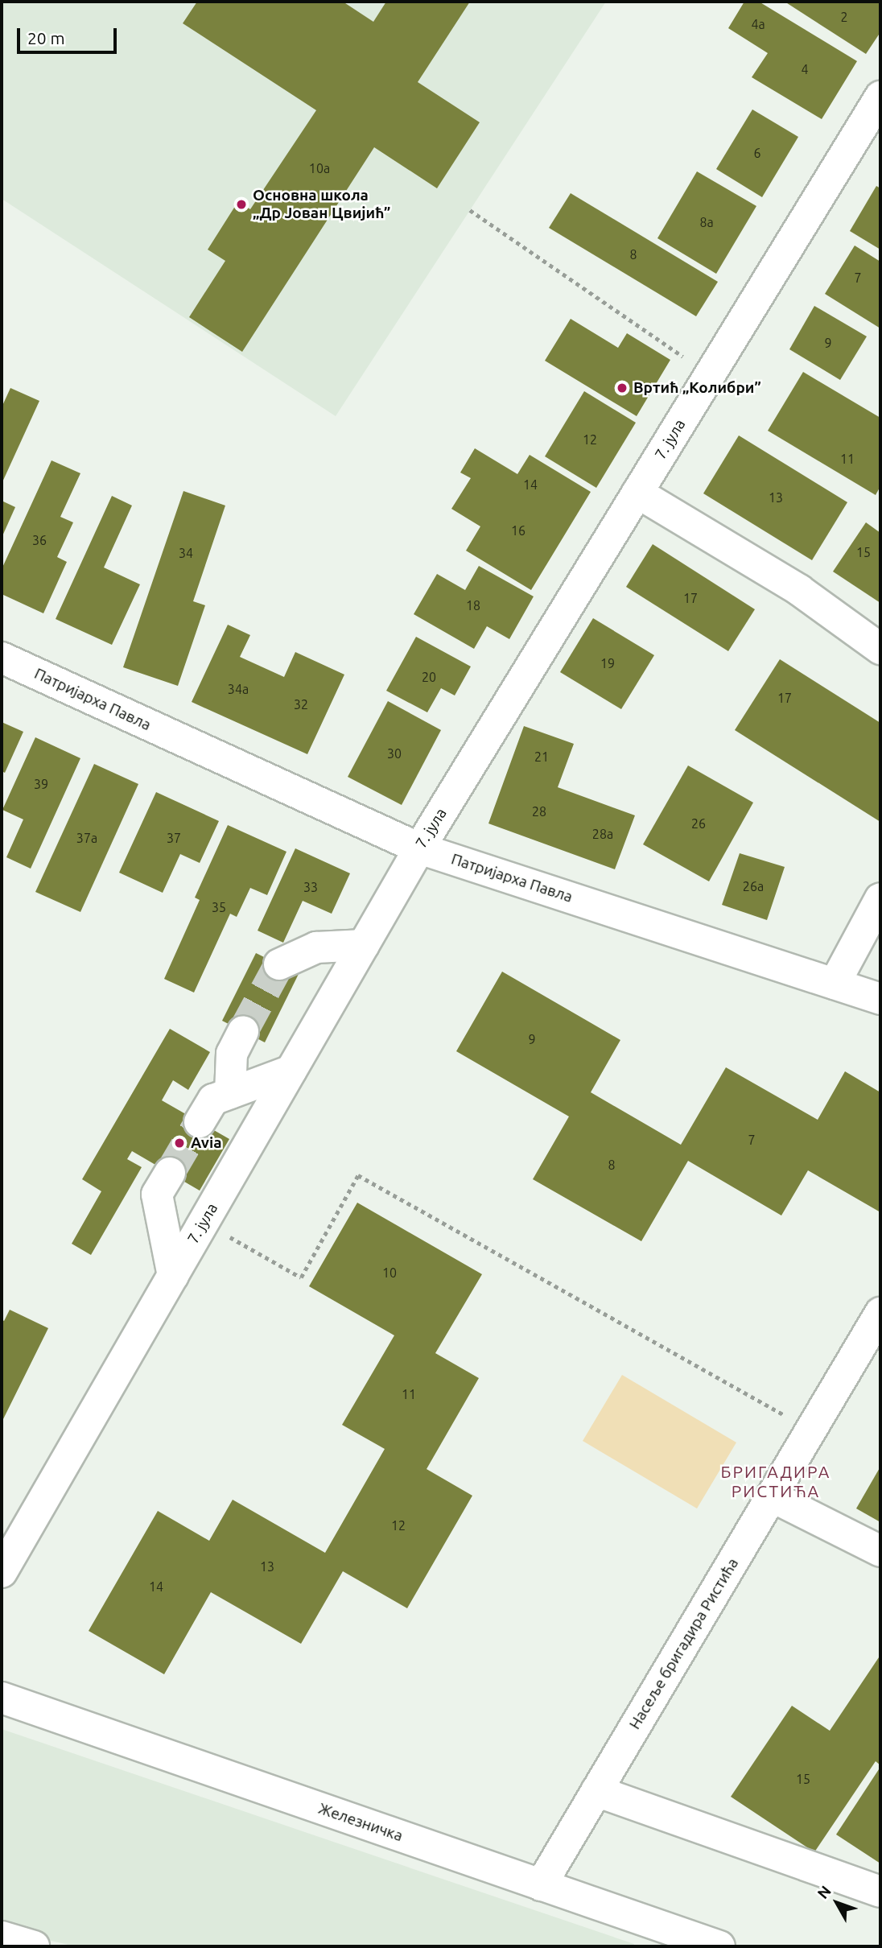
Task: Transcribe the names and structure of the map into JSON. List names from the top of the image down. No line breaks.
{"streets":{"street":["7. јула","Патријарха Павла","Насеље бригадира Ристића","Железничка"]},"crossings":[["7. јула","Патријарха Павла"],["Насеље бригадира Ристића","Железничка"]],"districts":["БРИГАДИРА РИСТИЋА"],"places":["Основна школа „Др Јован Цвијић”","Вртић „Колибри”","Avia"],"house_numbers":["2","4a","4","6","10a","8a","8","7","9","12","11","14","13","16","36","15","34","17","18","19","20","34a","17","32","30","21","39","28","26","28a","37a","37","26a","33","35","9","7","8","10","11","12","13","14","15"],"scale_bar":"20 m","north":"top left"}
